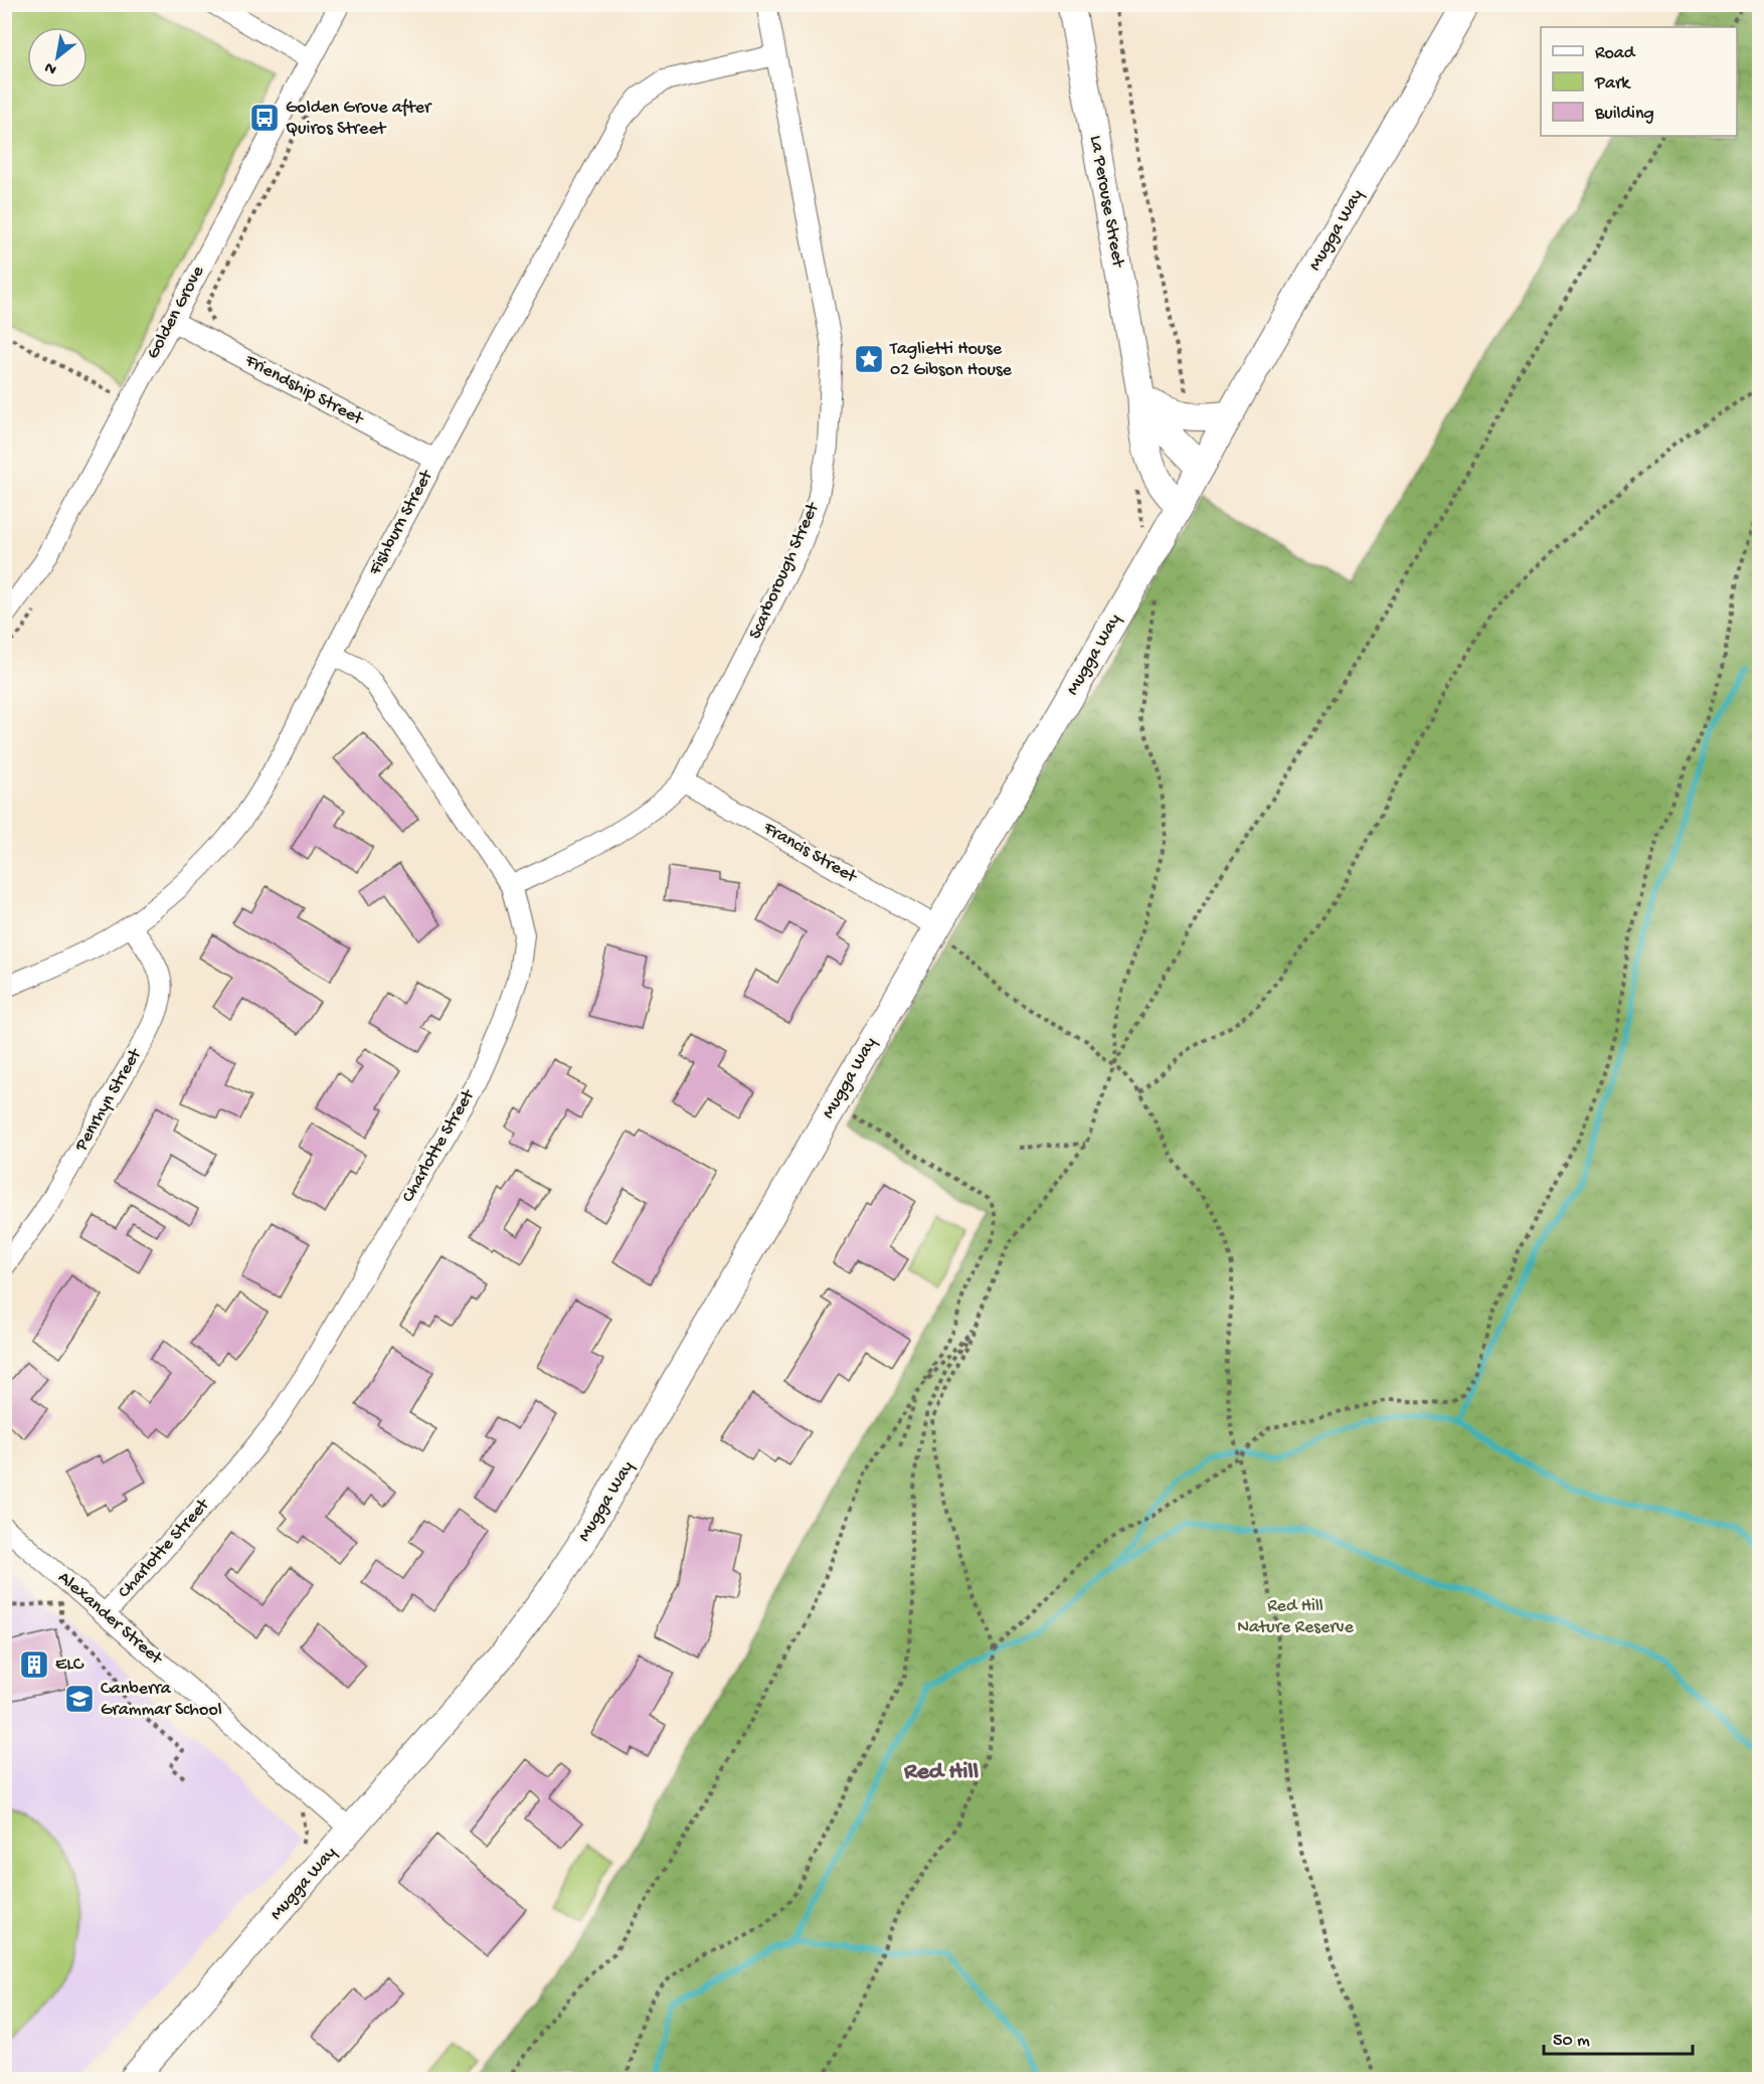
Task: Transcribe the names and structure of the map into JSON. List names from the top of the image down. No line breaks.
{"streets":{"main road":["La Perouse Street","Mugga Way"],"street":["Golden Grove","Friendship Street","Fishburn Street","Scarborough Street","Francis Street","Penrhyn Street","Charlotte Street","Alexander Street"]},"crossings":[["La Perouse Street","Mugga Way"],["Mugga Way","Francis Street"],["Mugga Way","Alexander Street"],["Golden Grove","Friendship Street"],["Friendship Street","Fishburn Street"],["Fishburn Street","Scarborough Street"],["Fishburn Street","Penrhyn Street"],["Fishburn Street","Charlotte Street"],["Scarborough Street","Francis Street"],["Scarborough Street","Charlotte Street"],["Charlotte Street","Alexander Street"]],"districts":["Red Hill"],"parks":["Red Hill Nature Reserve"],"places":{"bus stop":["Golden Grove after Quiros Street"],"place":["Taglietti House 02 Gibson House"],"building":["ELC"],"school or university":["Canberra Grammar School"]},"legend":["Road","Park","Building"],"scale_bar":"50 m","north":"bottom left"}
